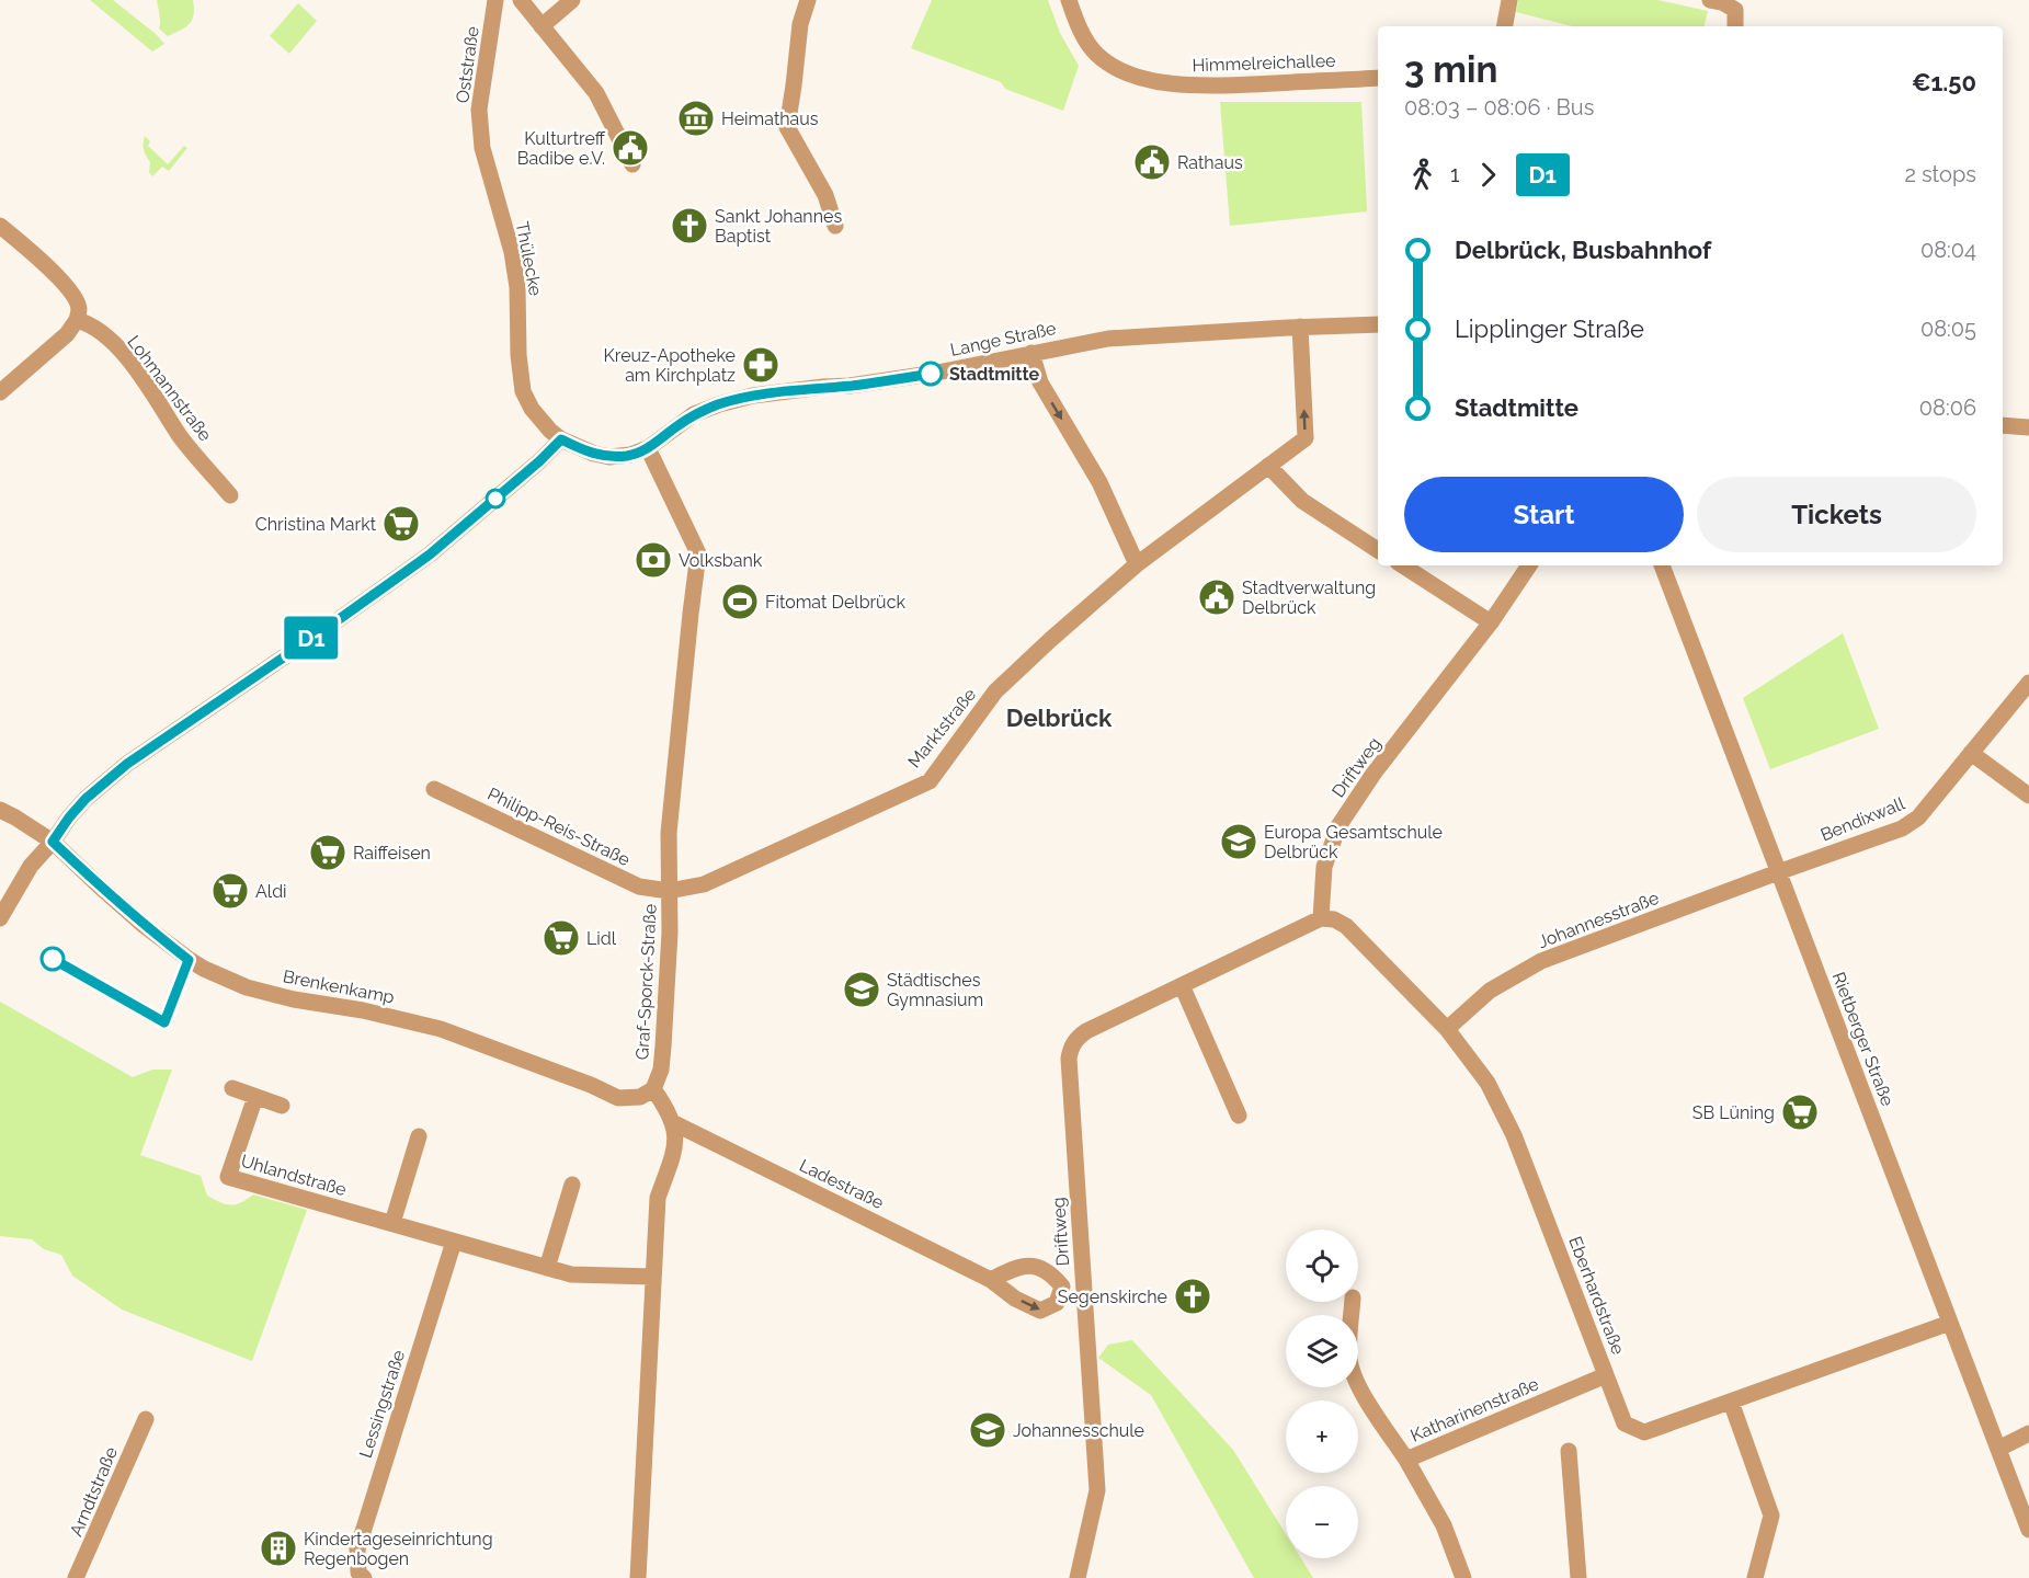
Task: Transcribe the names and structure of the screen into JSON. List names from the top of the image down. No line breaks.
{"streets":{"street":["Himmelreichallee","Oststraße","Thülecke","Lange Straße","Lohmannstraße","Marktstraße","Driftweg","Bendixwall","Philipp-Reis-Straße","Johannesstraße","Graf-Sporck-Straße","Brenkenkamp","Rietberger Straße","Uhlandstraße","Ladestraße","Eberhardstraße","Lessingstraße","Katharinenstraße","Arndtstraße"]},"crossings":[["Oststraße","Thülecke"],["Lange Straße","Marktstraße"],["Lange Straße","Graf-Sporck-Straße"],["Marktstraße","Philipp-Reis-Straße"],["Marktstraße","Graf-Sporck-Straße"],["Driftweg","Eberhardstraße"],["Bendixwall","Johannesstraße"],["Bendixwall","Rietberger Straße"],["Philipp-Reis-Straße","Graf-Sporck-Straße"],["Johannesstraße","Rietberger Straße"],["Johannesstraße","Eberhardstraße"],["Graf-Sporck-Straße","Brenkenkamp"],["Rietberger Straße","Eberhardstraße"],["Uhlandstraße","Lessingstraße"],["Eberhardstraße","Katharinenstraße"]],"districts":["Delbrück"],"places":{"museum":["Heimathaus"],"public building":["Kulturtreff Badibe e.V.","Rathaus","Stadtverwaltung Delbrück"],"church":["Sankt Johannes Baptist","Segenskirche"],"pharmacy":["Kreuz-Apotheke am Kirchplatz"],"other":["Stadtmitte"],"supermarket":["Christina Markt","Raiffeisen","Aldi","Lidl","SB Lüning"],"bank":["Volksbank"],"sports":["Fitomat Delbrück"],"school or university":["Europa Gesamtschule Delbrück","Städtisches Gymnasium","Johannesschule"],"building":["Kindertageseinrichtung Regenbogen"]},"lines":["bus line D1"],"page":{"on_map":"D1","heading":["3 min","08:03 – 08:06 · Bus","€1.50"],"legs":["1","D1","2 stops"],"list":[{"name":"Delbrück, Busbahnhof","value":"08:04"},{"name":"Lipplinger Straße","value":"08:05"},{"name":"Stadtmitte","value":"08:06"}],"buttons":["Start","Tickets"],"map_buttons":["+","−"]}}
